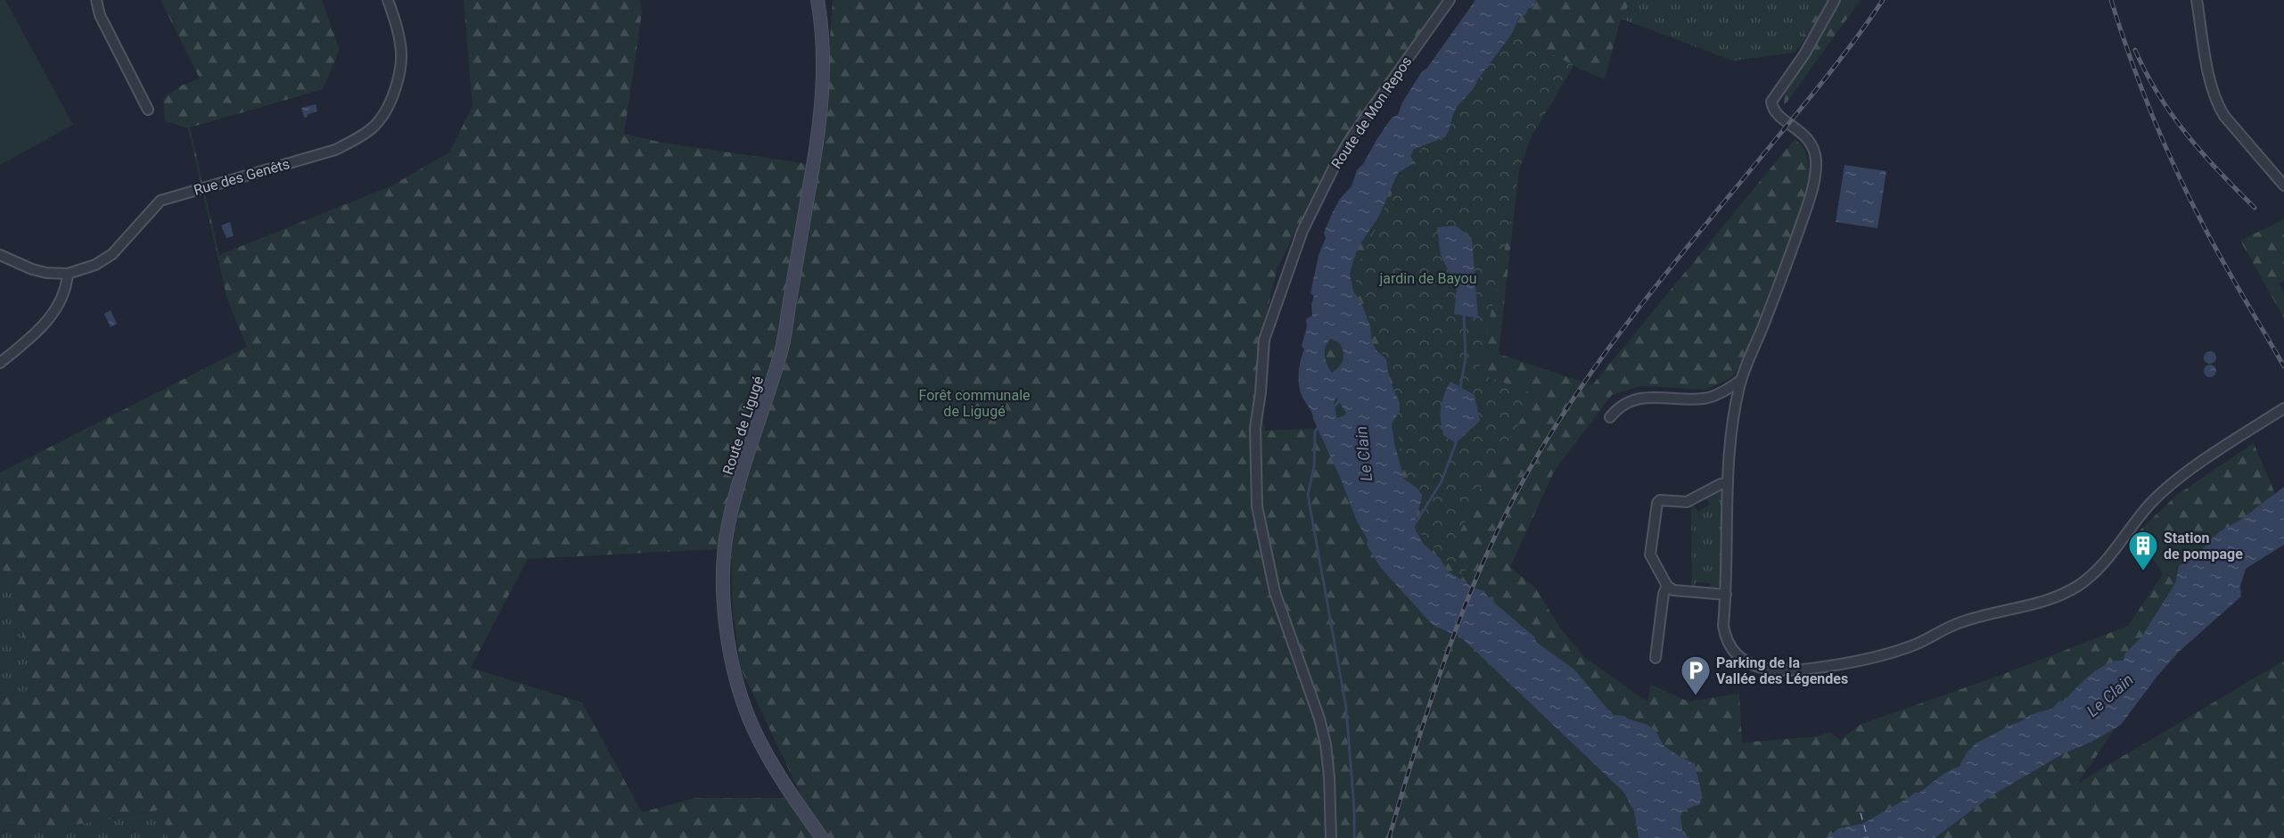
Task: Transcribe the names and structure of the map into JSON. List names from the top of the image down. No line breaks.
{"streets":{"street":["Route de Mon Repos","Rue des Genêts","Route de Ligugé"]},"water":["Le Clain"],"parks":["jardin de Bayou","Forêt communale de Ligugé"],"places":{"building":["Station de pompage"],"parking":["Parking de la Vallée des Légendes"]}}
